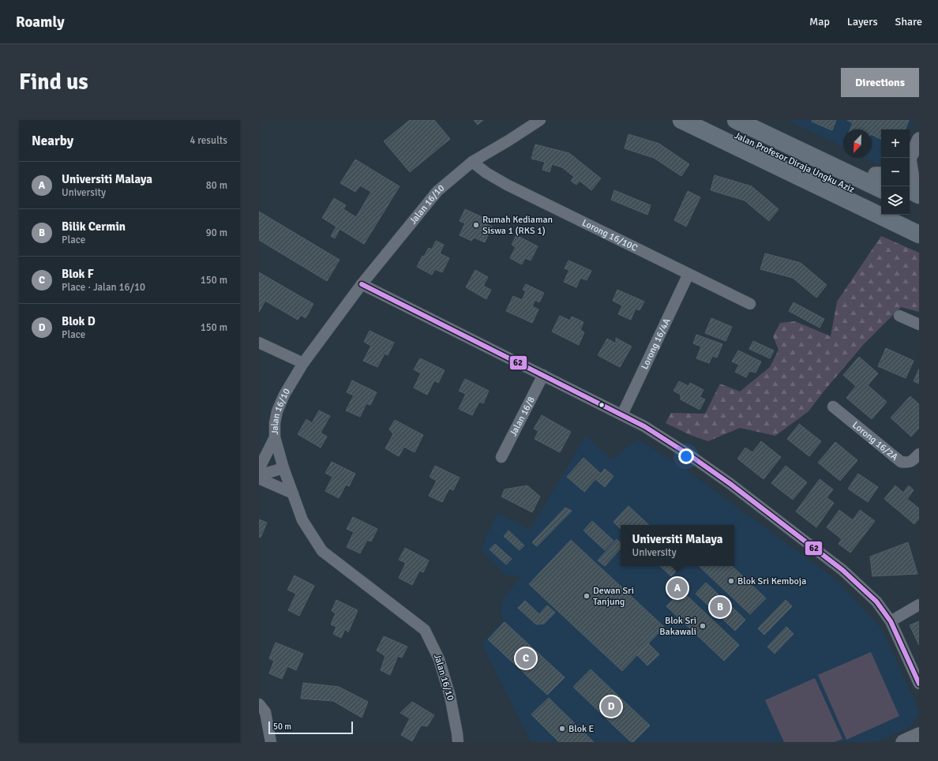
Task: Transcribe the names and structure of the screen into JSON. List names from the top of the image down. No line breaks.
{"streets":{"main road":["Jalan Profesor Diraja Ungku Aziz"],"street":["Jalan 16/10","Lorong 16/10C","Lorong 16/4A","Jalan 16/8","Lorong 16/2A"]},"crossings":[["Jalan 16/10","Lorong 16/10C"],["Lorong 16/10C","Lorong 16/4A"]],"places":["Rumah Kediaman Siswa 1 (RKS 1)","Blok Sri Kemboja","Dewan Sri Tanjung","Blok Sri Bakawali","Blok E"],"lines":["transit line 62"],"scale_bar":"50 m","north":"bottom left","page":{"header":"Roamly","nav":["Map","Layers","Share"],"buttons":"Directions","title":"Find us","heading":["Nearby","4 results"],"map_buttons":["+","−"],"list":[{"mark":"A","name":"Universiti Malaya","note":"University","value":"80 m"},{"mark":"B","name":"Bilik Cermin","note":"Place","value":"90 m"},{"mark":"C","name":"Blok F","note":"Place · Jalan 16/10","value":"150 m"},{"mark":"D","name":"Blok D","note":"Place","value":"150 m"}],"popup":["Universiti Malaya","University"],"pins":["A","B","C","D"],"scale":"50 m"}}
